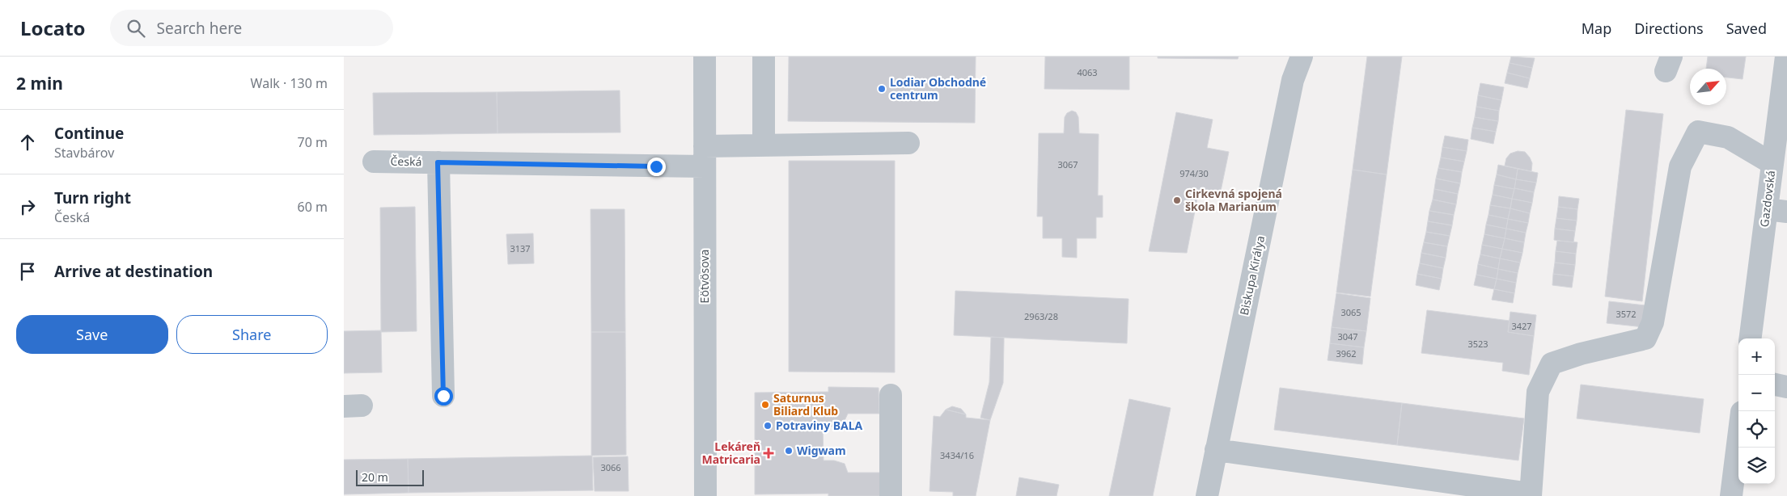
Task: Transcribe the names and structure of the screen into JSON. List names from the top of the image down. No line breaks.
{"streets":{"street":["Česká","Gazdovská","Biskupa Királya","Eötvösova"]},"crossings":[["Česká","Eötvösova"]],"places":{"other":["Lodiar Obchodné centrum","Cirkevná spojená škola Marianum","Saturnus Biliard Klub","Potraviny BALA","Wigwam"],"health":["Lekáreň Matricaria"]},"house_numbers":["4063","3067","974/30","3137","3065","3572","2963/28","3427","3047","3523","3962","3434/16","3066"],"scale_bar":"20 m","north":"top right","page":{"header":"Locato","search":"Search here","nav":["Map","Directions","Saved"],"heading":["2 min","Walk · 130 m"],"list":[["Continue","Stavbárov","70 m"],["Turn right","Česká","60 m"],"Arrive at destination"],"buttons":["Save","Share"],"map_buttons":["+","−"],"scale":"20 m"}}
